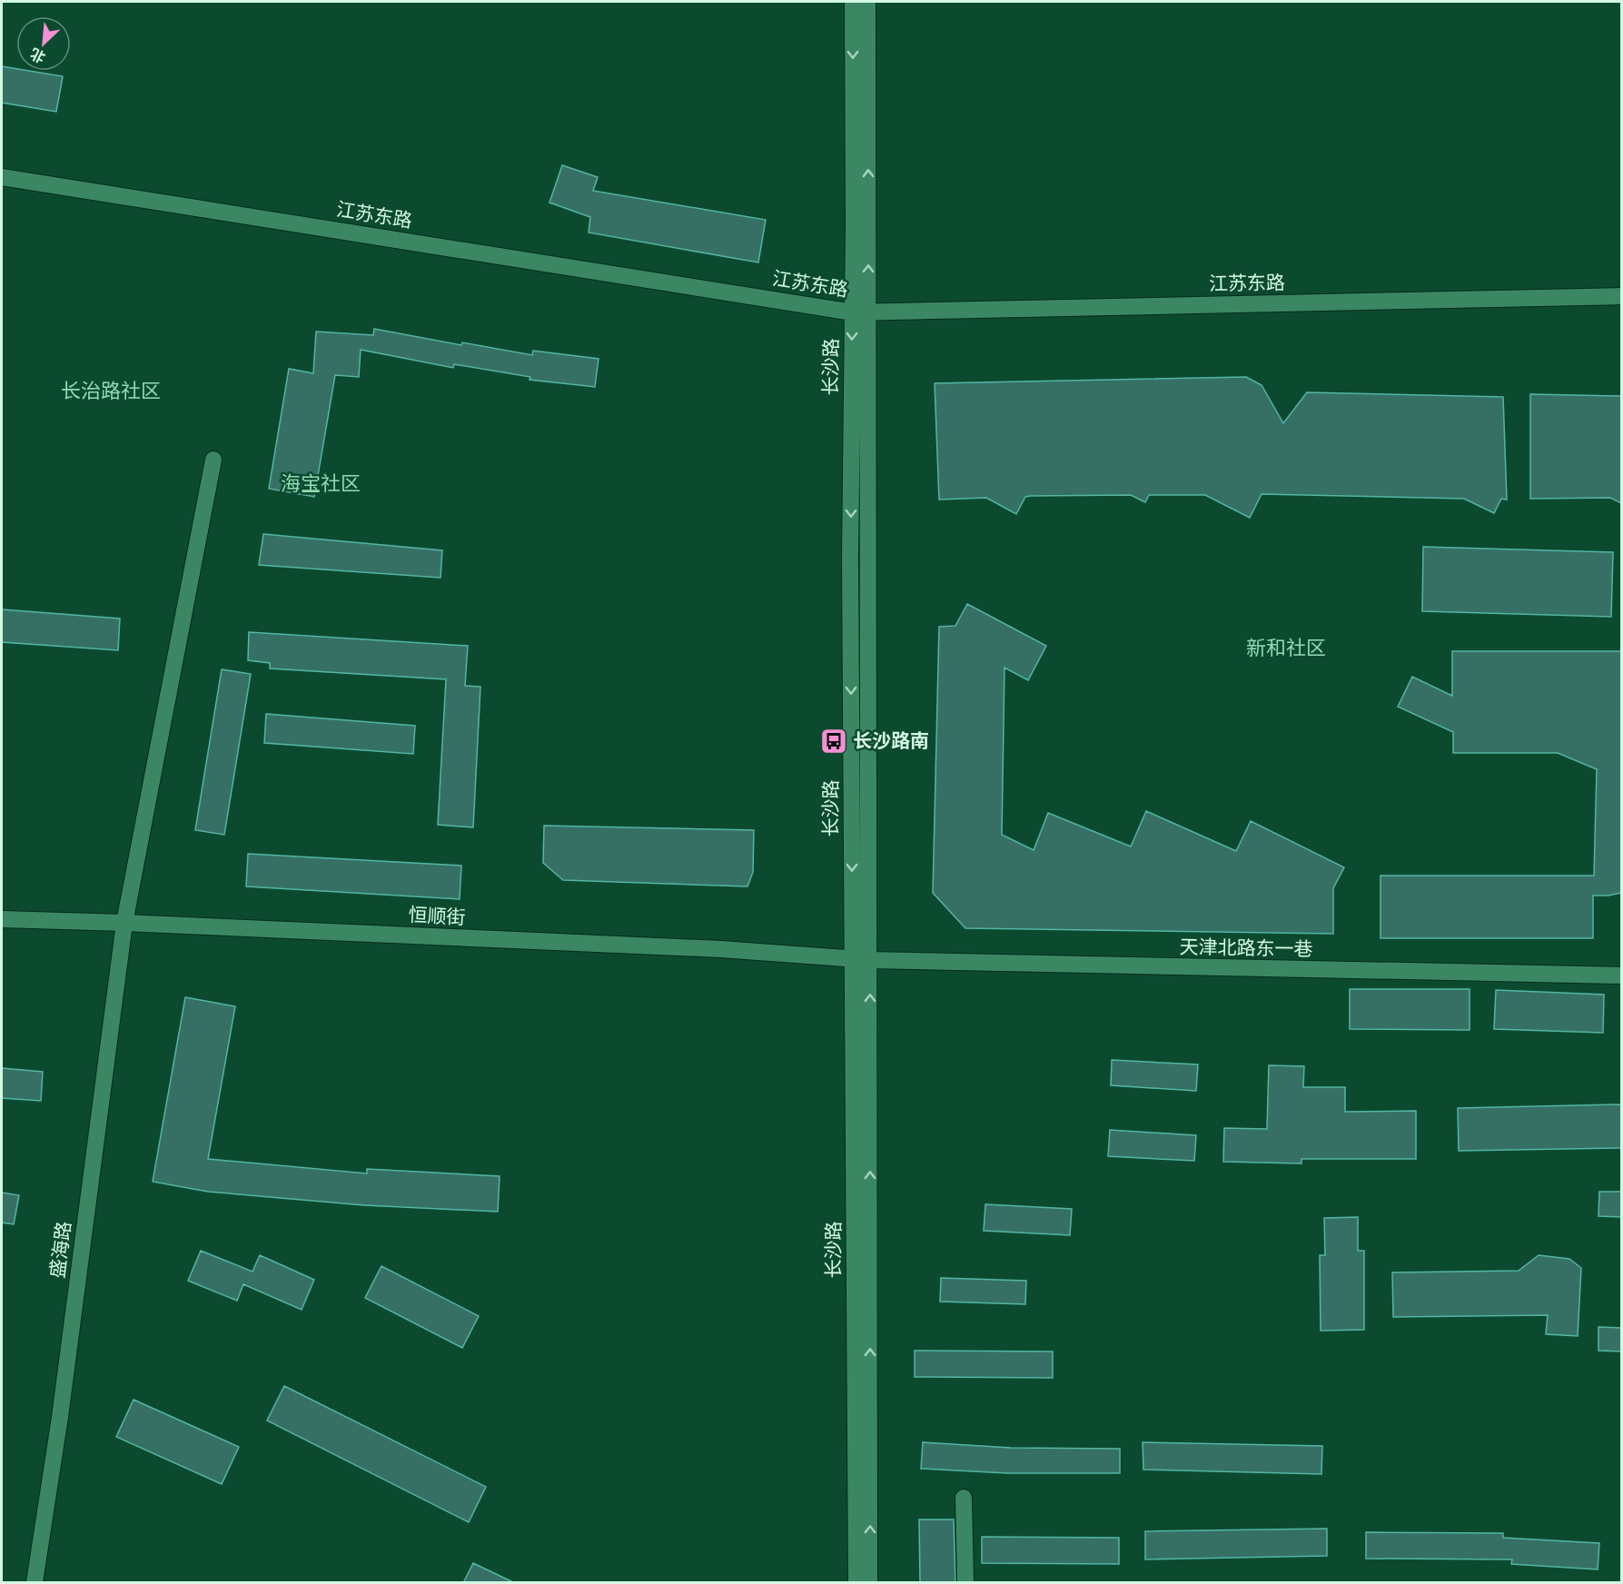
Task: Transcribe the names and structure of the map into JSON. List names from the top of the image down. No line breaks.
{"streets":{"street":["江苏东路","长沙路","恒顺街","天津北路东一巷","盛海路"]},"crossings":[["江苏东路","长沙路"],["长沙路","恒顺街"],["长沙路","天津北路东一巷"],["恒顺街","天津北路东一巷"],["恒顺街","盛海路"]],"districts":["长治路社区","海宝社区","新和社区"],"places":{"bus stop":["长沙路南"]},"north":"bottom left"}
